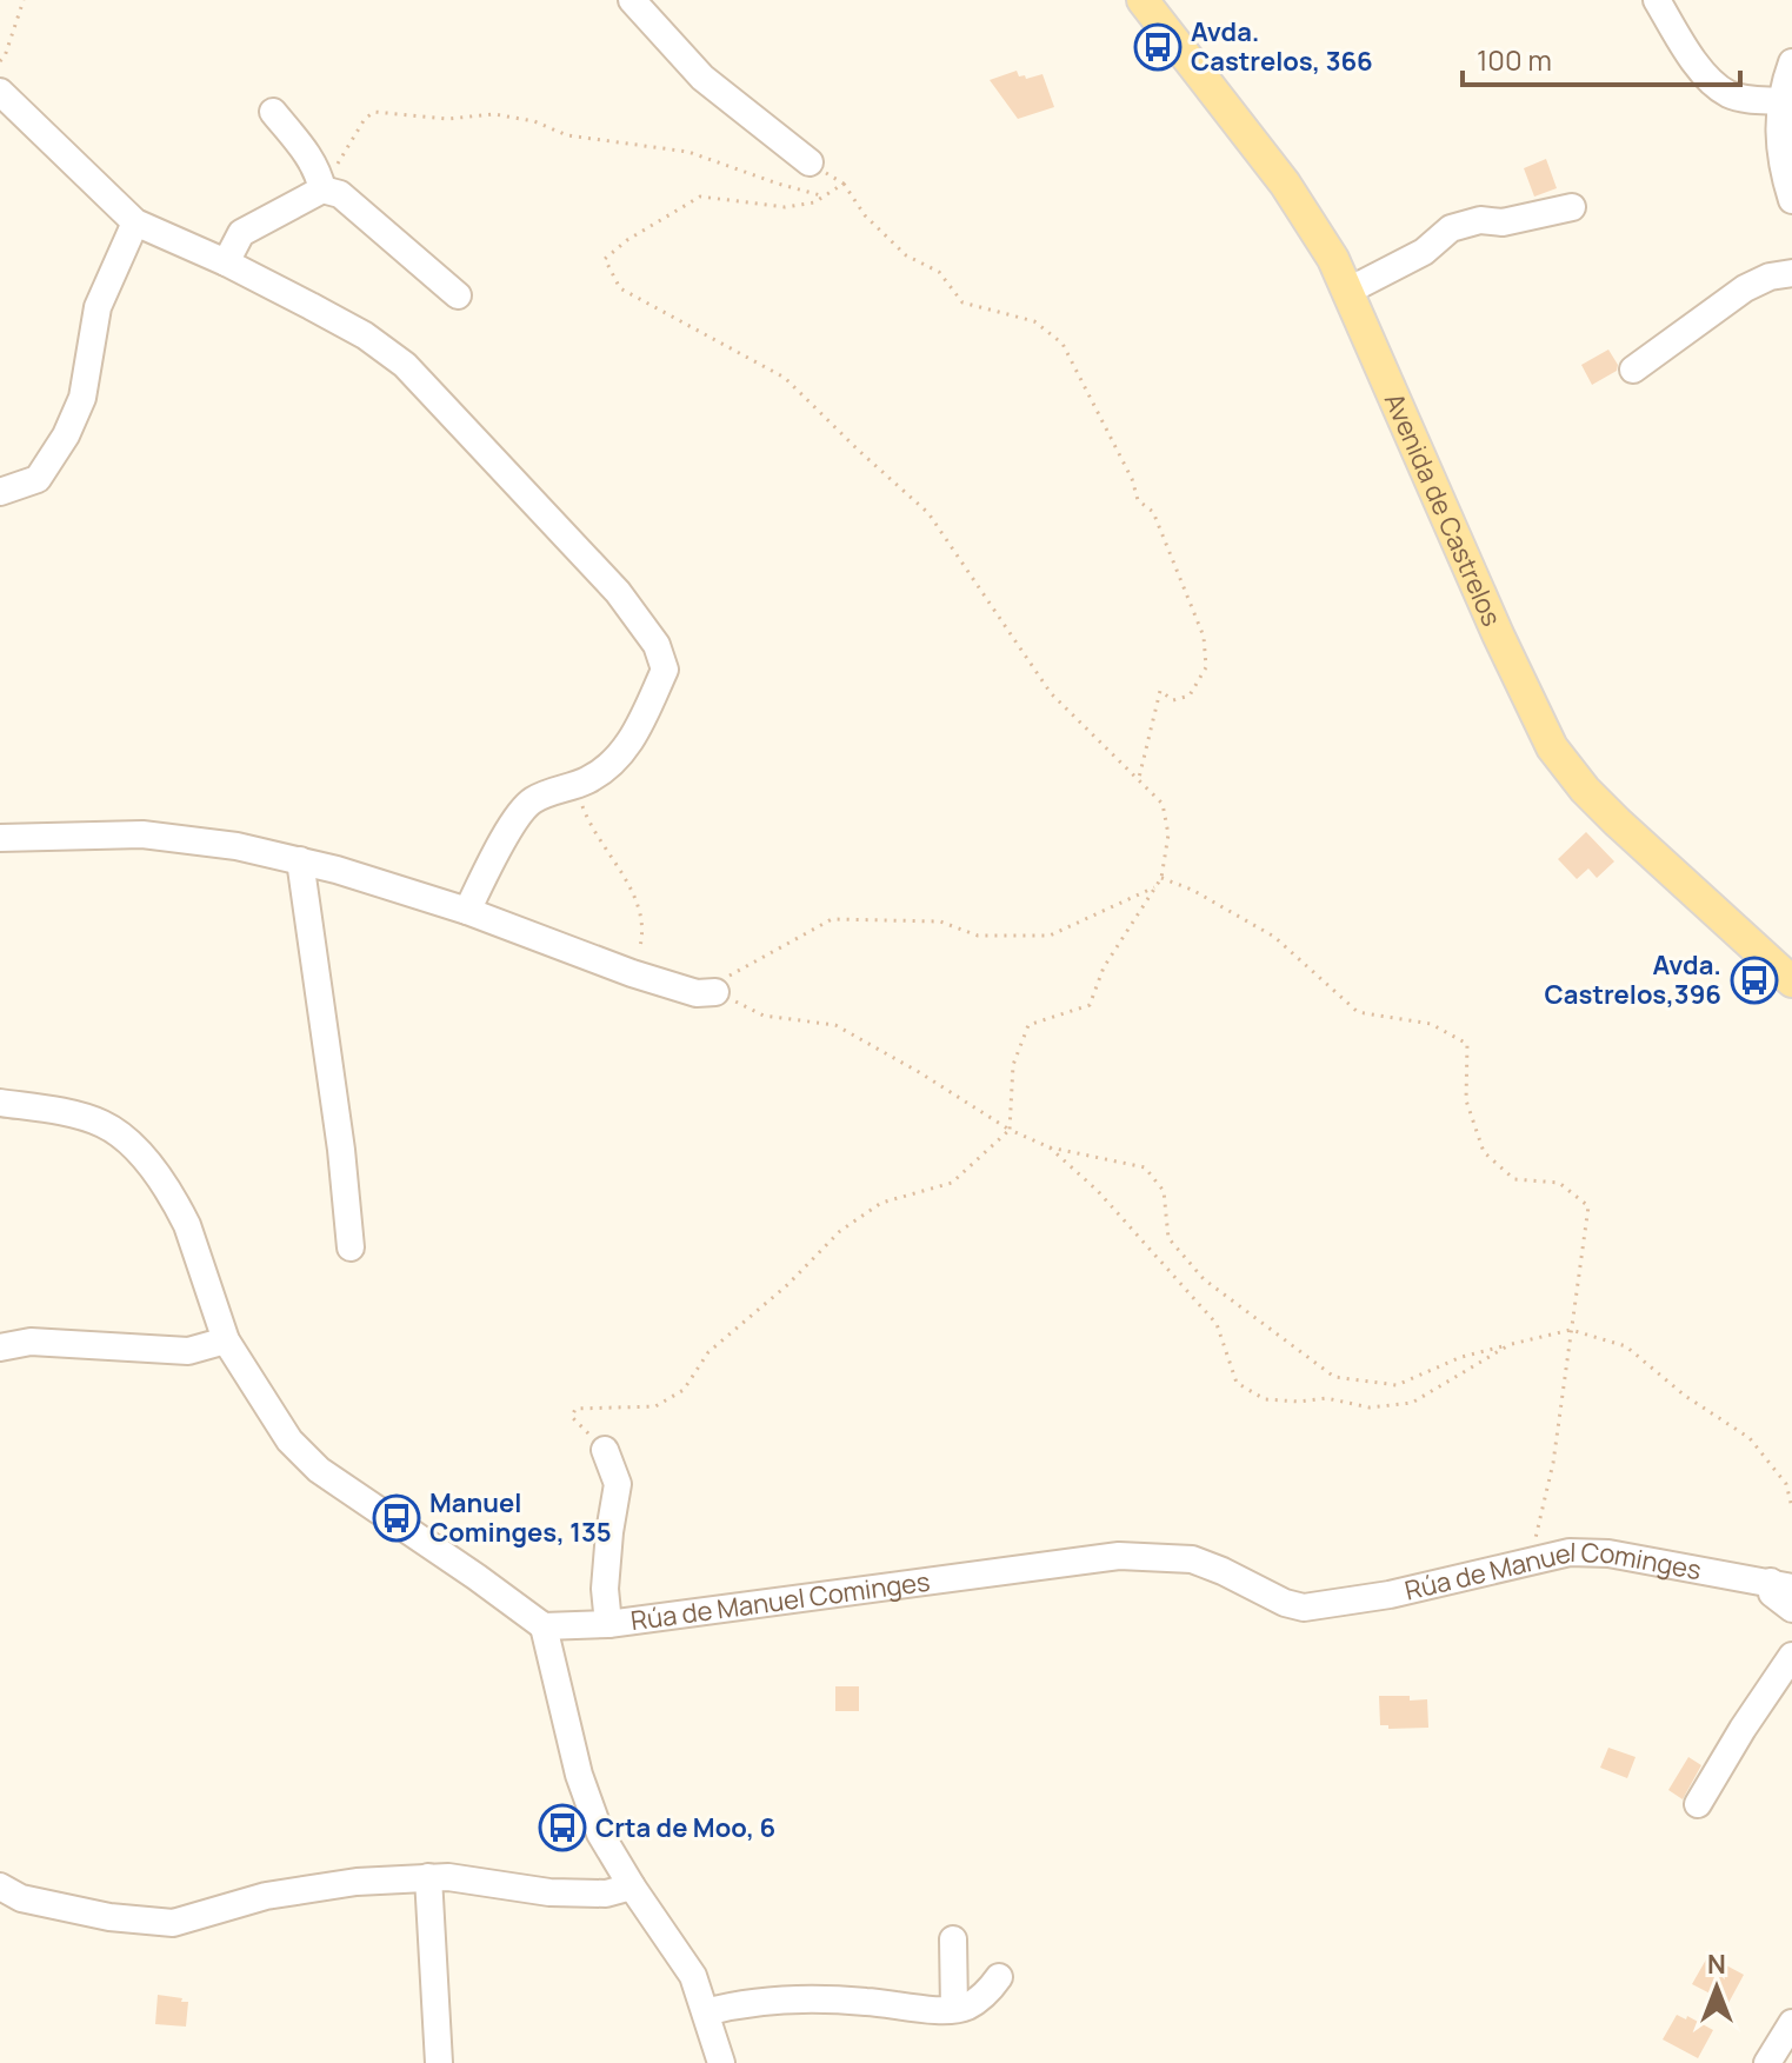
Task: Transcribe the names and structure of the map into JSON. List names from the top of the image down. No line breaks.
{"streets":{"main road":["Avenida de Castrelos"],"street":["Rúa de Manuel Cominges"]},"places":{"bus stop":["Avda. Castrelos, 366","Avda. Castrelos,396","Manuel Cominges, 135","Crta de Moo, 6"]},"scale_bar":"100 m","north":"top"}
